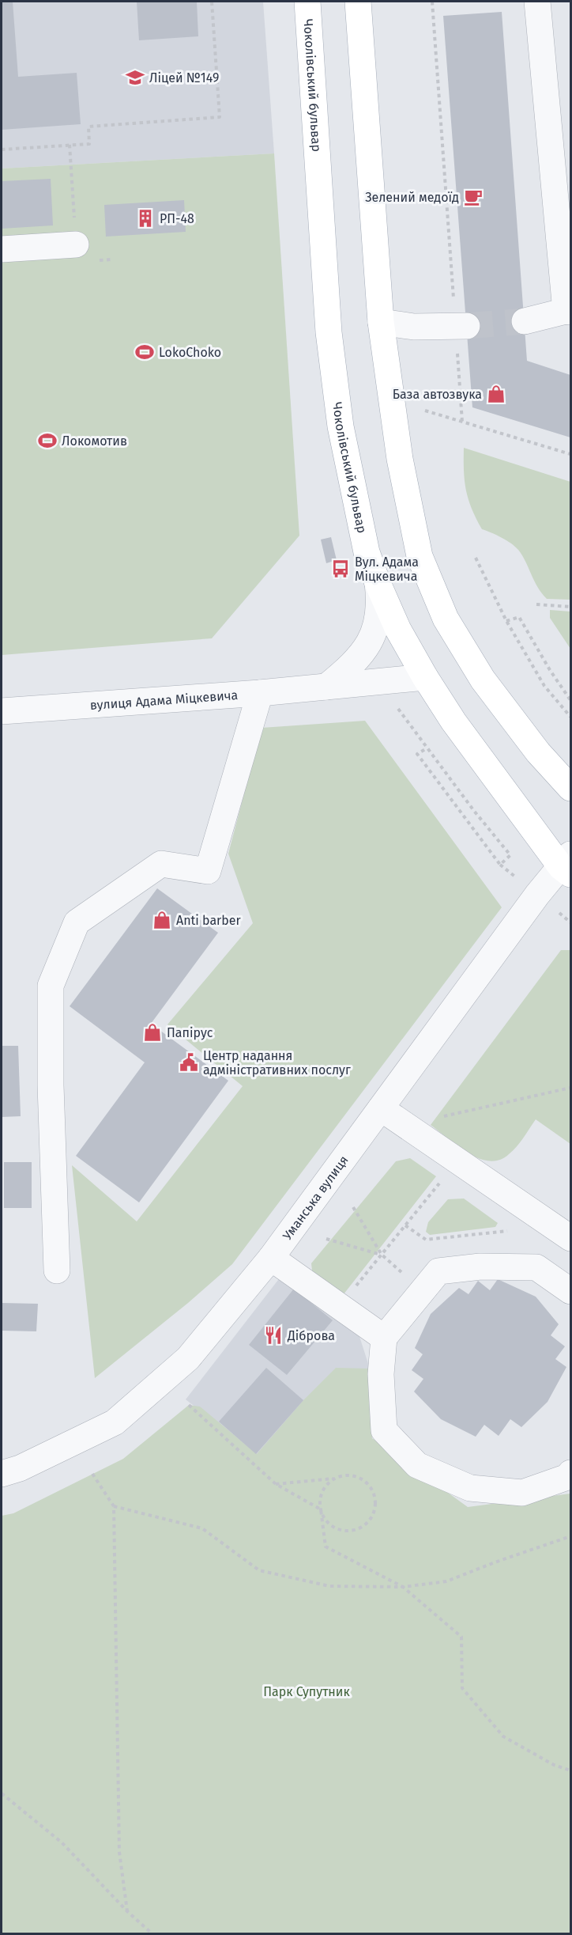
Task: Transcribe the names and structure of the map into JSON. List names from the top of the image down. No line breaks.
{"streets":{"main road":["Чоколівський бульвар"],"street":["вулиця Адама Міцкевича","Уманська вулиця"]},"crossings":[["Чоколівський бульвар","вулиця Адама Міцкевича"],["Чоколівський бульвар","Уманська вулиця"]],"parks":["Парк Супутник"],"places":{"school or university":["Ліцей №149"],"cafe":["Зелений медоїд"],"building":["РП-48"],"sports":["LokoChoko","Локомотив"],"shop":["База автозвука","Anti barber","Папірус"],"bus stop":["Вул. Адама Міцкевича"],"public building":["Центр надання адміністративних послуг"],"restaurant":["Діброва"]}}
